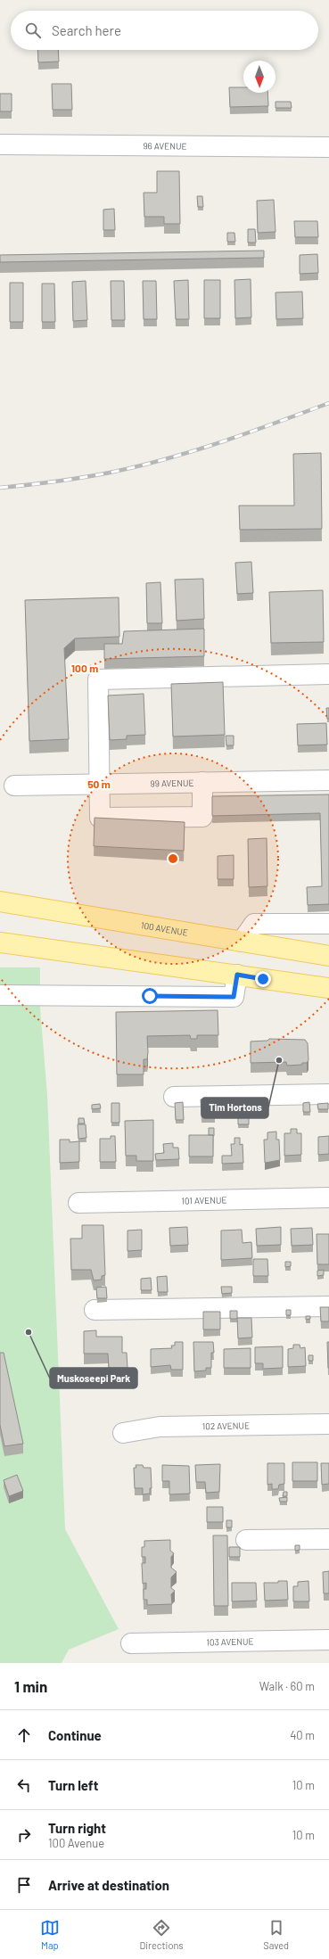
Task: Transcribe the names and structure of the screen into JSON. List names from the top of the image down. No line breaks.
{"streets":{"main road":["100 AVENUE"],"street":["96 AVENUE","99 AVENUE","101 AVENUE","102 AVENUE","103 AVENUE"]},"places":["Tim Hortons","Muskoseepi Park"],"north":"bottom","page":{"search":"Search here","heading":["1 min","Walk · 60 m"],"list":[["Continue","40 m"],["Turn left","10 m"],["Turn right","100 Avenue","10 m"],"Arrive at destination"],"nav":["Map","Directions","Saved"]},"rings":["100 m","50 m"]}
